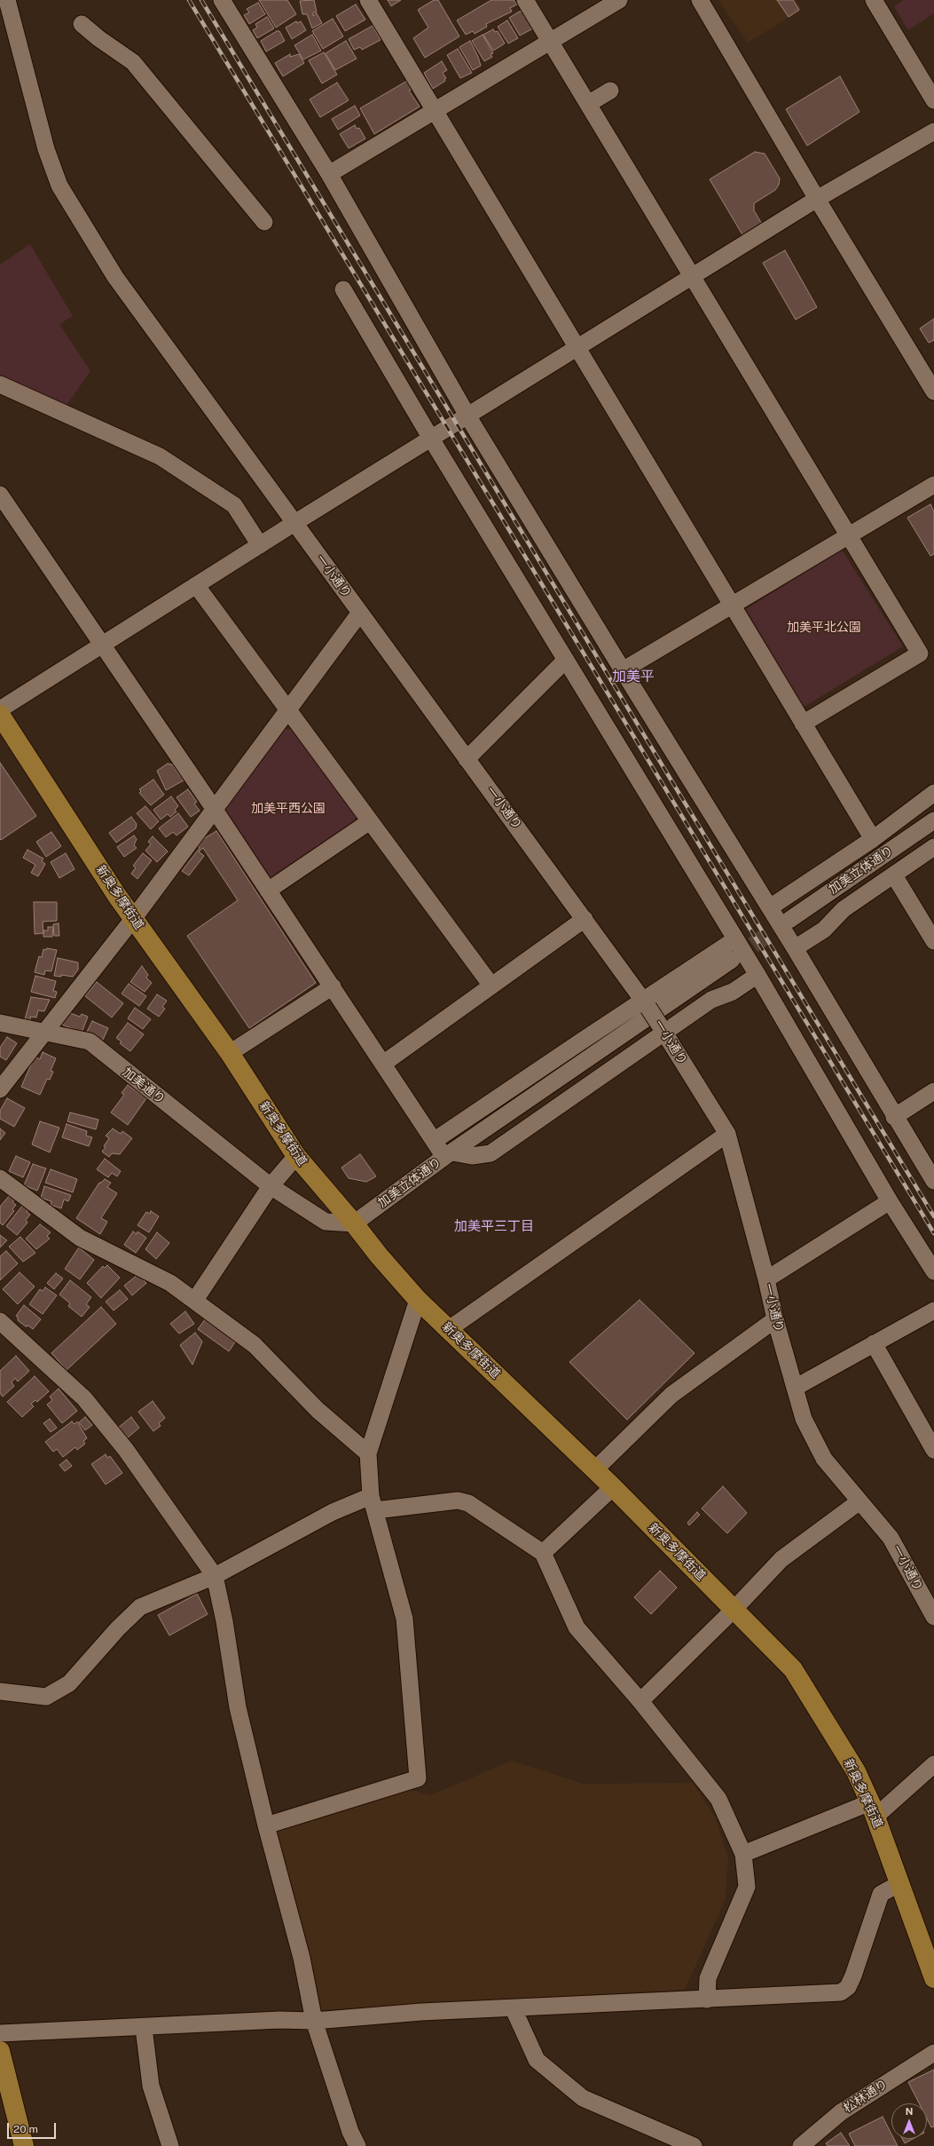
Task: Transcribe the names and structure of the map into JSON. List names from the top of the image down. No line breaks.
{"streets":{"main road":["新奥多摩街道"],"street":["一小通り","加美立体通り","加美通り","松林通り"]},"crossings":[["加美立体通り","新奥多摩街道"],["加美立体通り","加美通り"],["新奥多摩街道","加美通り"]],"districts":["加美平","加美平三丁目"],"parks":["加美平北公園","加美平西公園"],"scale_bar":"20 m","north":"top"}
